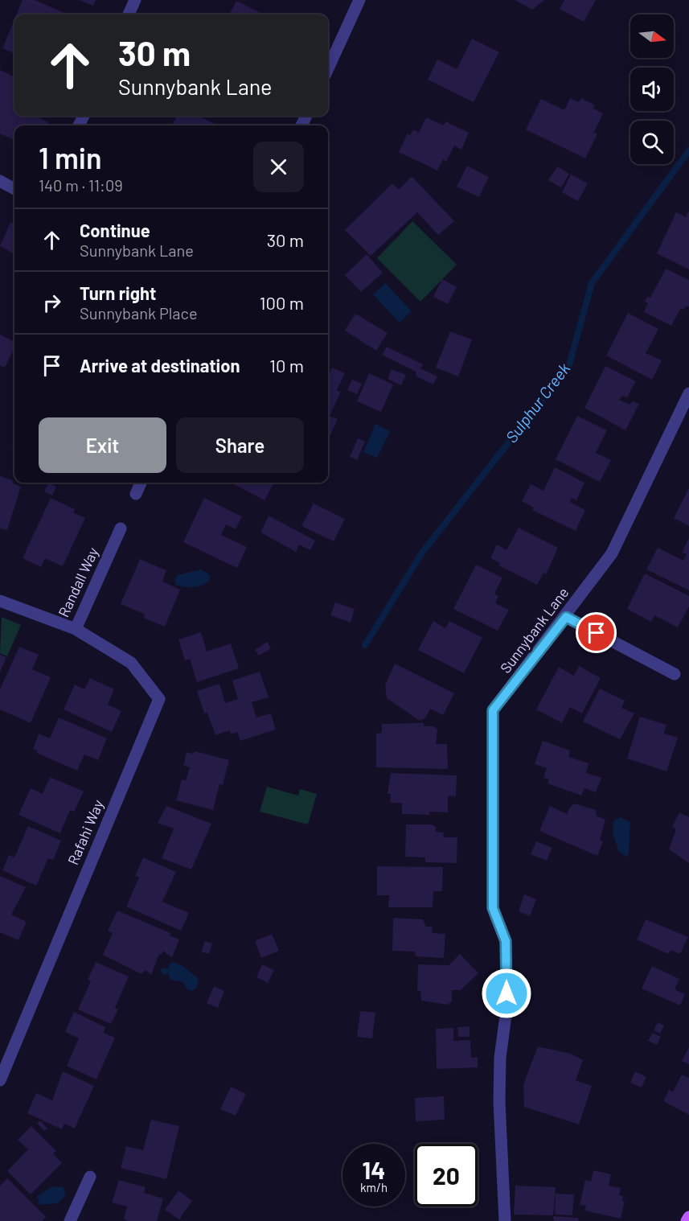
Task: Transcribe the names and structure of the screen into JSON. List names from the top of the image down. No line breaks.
{"streets":{"street":["Randall Way","Sunnybank Lane","Rafahi Way"]},"crossings":[["Randall Way","Rafahi Way"]],"water":["Sulphur Creek"],"north":"right","page":{"turn":["30 m","Sunnybank Lane"],"heading":["1 min","140 m · 11:09"],"list":[{"name":"Continue","note":"Sunnybank Lane","value":"30 m"},{"name":"Turn right","note":"Sunnybank Place","value":"100 m"},{"name":"Arrive at destination","value":"10 m"}],"buttons":["Exit","Share"],"speed":"14 km/h","limit":"20"}}
